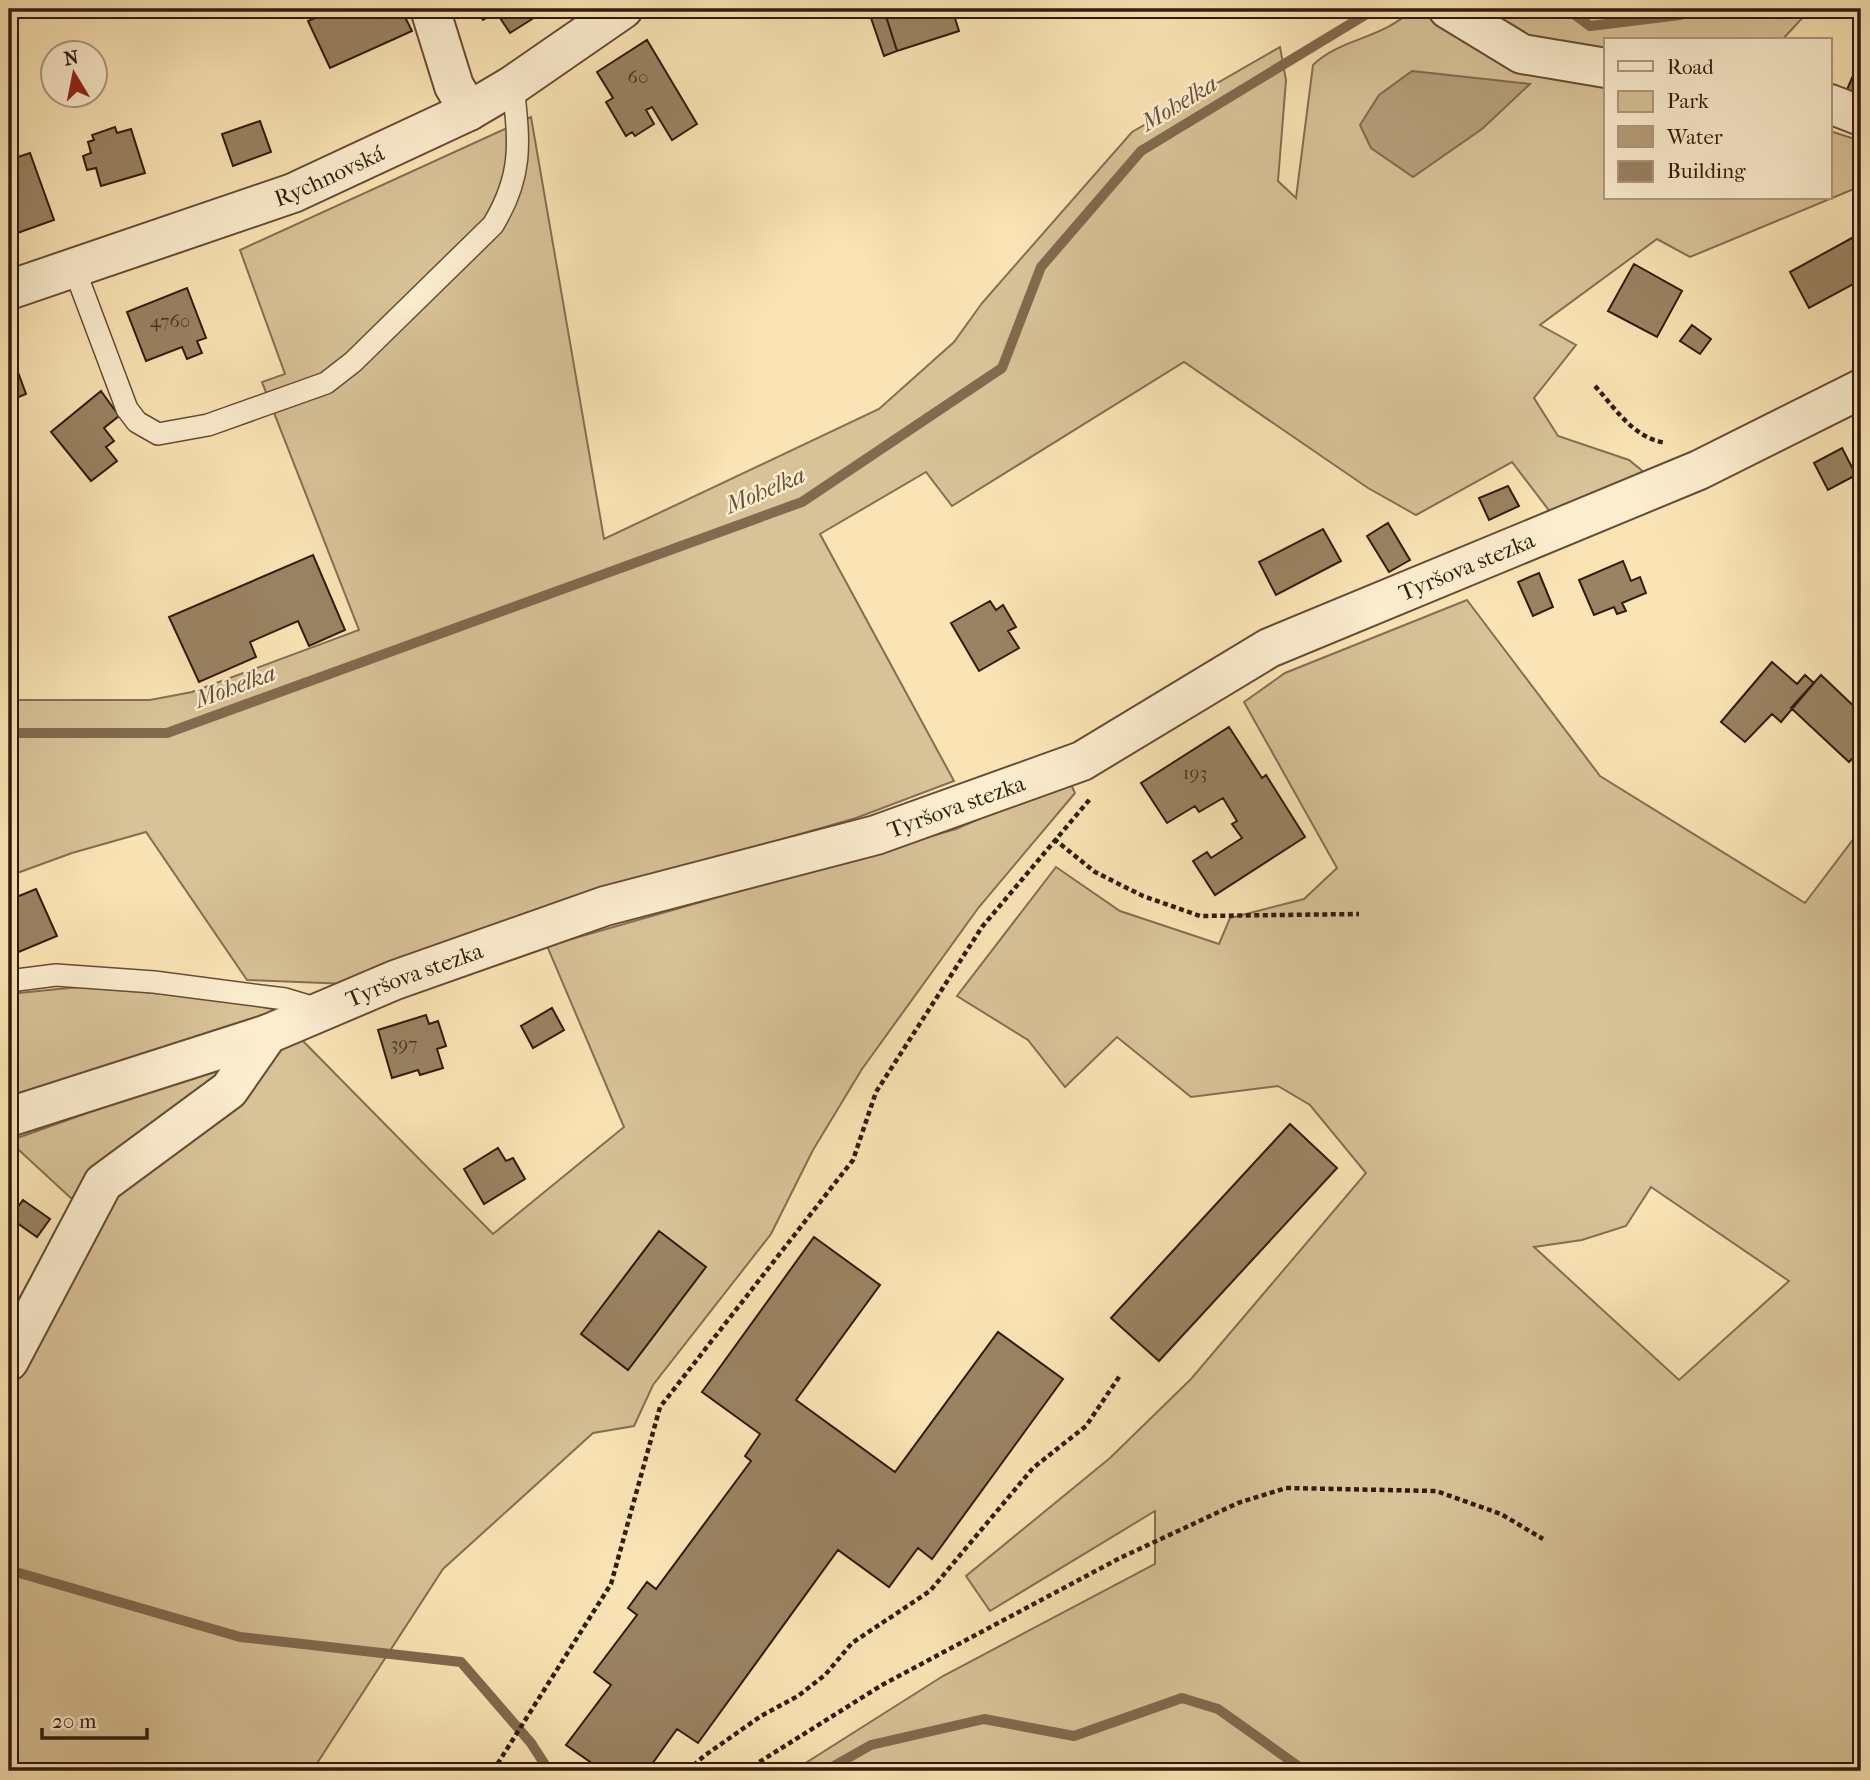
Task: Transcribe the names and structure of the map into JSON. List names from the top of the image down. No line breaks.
{"streets":{"street":["Rychnovská","Tyršova stezka"]},"water":["Mohelka"],"house_numbers":["60","4760","193","397"],"legend":["Road","Park","Water","Building"],"scale_bar":"20 m","north":"top"}
